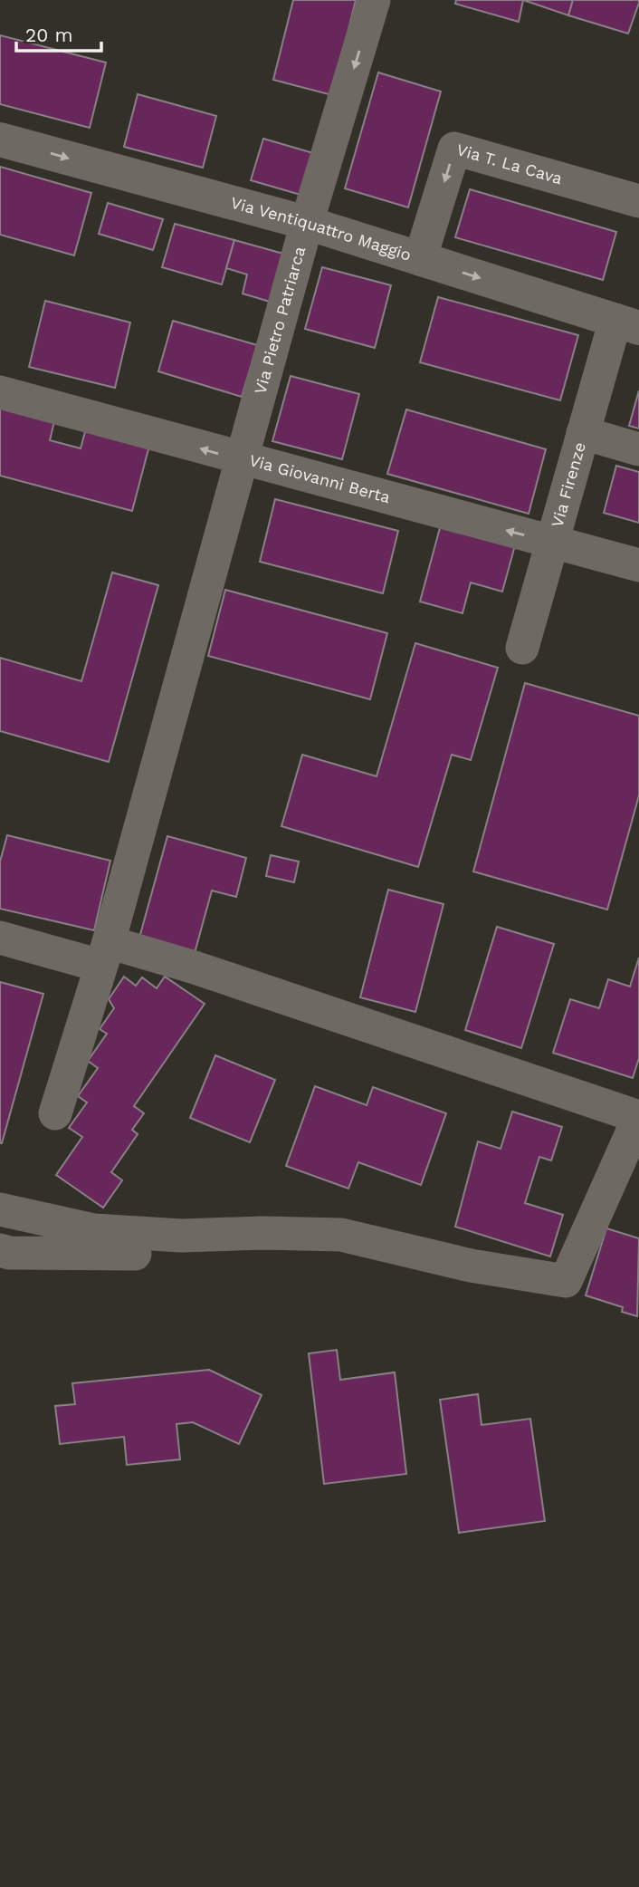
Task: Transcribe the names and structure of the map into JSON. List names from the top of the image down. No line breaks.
{"streets":{"main road":["Via Ventiquattro Maggio"],"street":["Via T. La Cava","Via Pietro Patriarca","Via Giovanni Berta","Via Firenze"]},"crossings":[["Via T. La Cava","Via Ventiquattro Maggio"],["Via Ventiquattro Maggio","Via Pietro Patriarca"],["Via Ventiquattro Maggio","Via Firenze"],["Via Pietro Patriarca","Via Giovanni Berta"],["Via Giovanni Berta","Via Firenze"]],"one_way":["Via Ventiquattro Maggio","Via Giovanni Berta"],"scale_bar":"20 m"}
